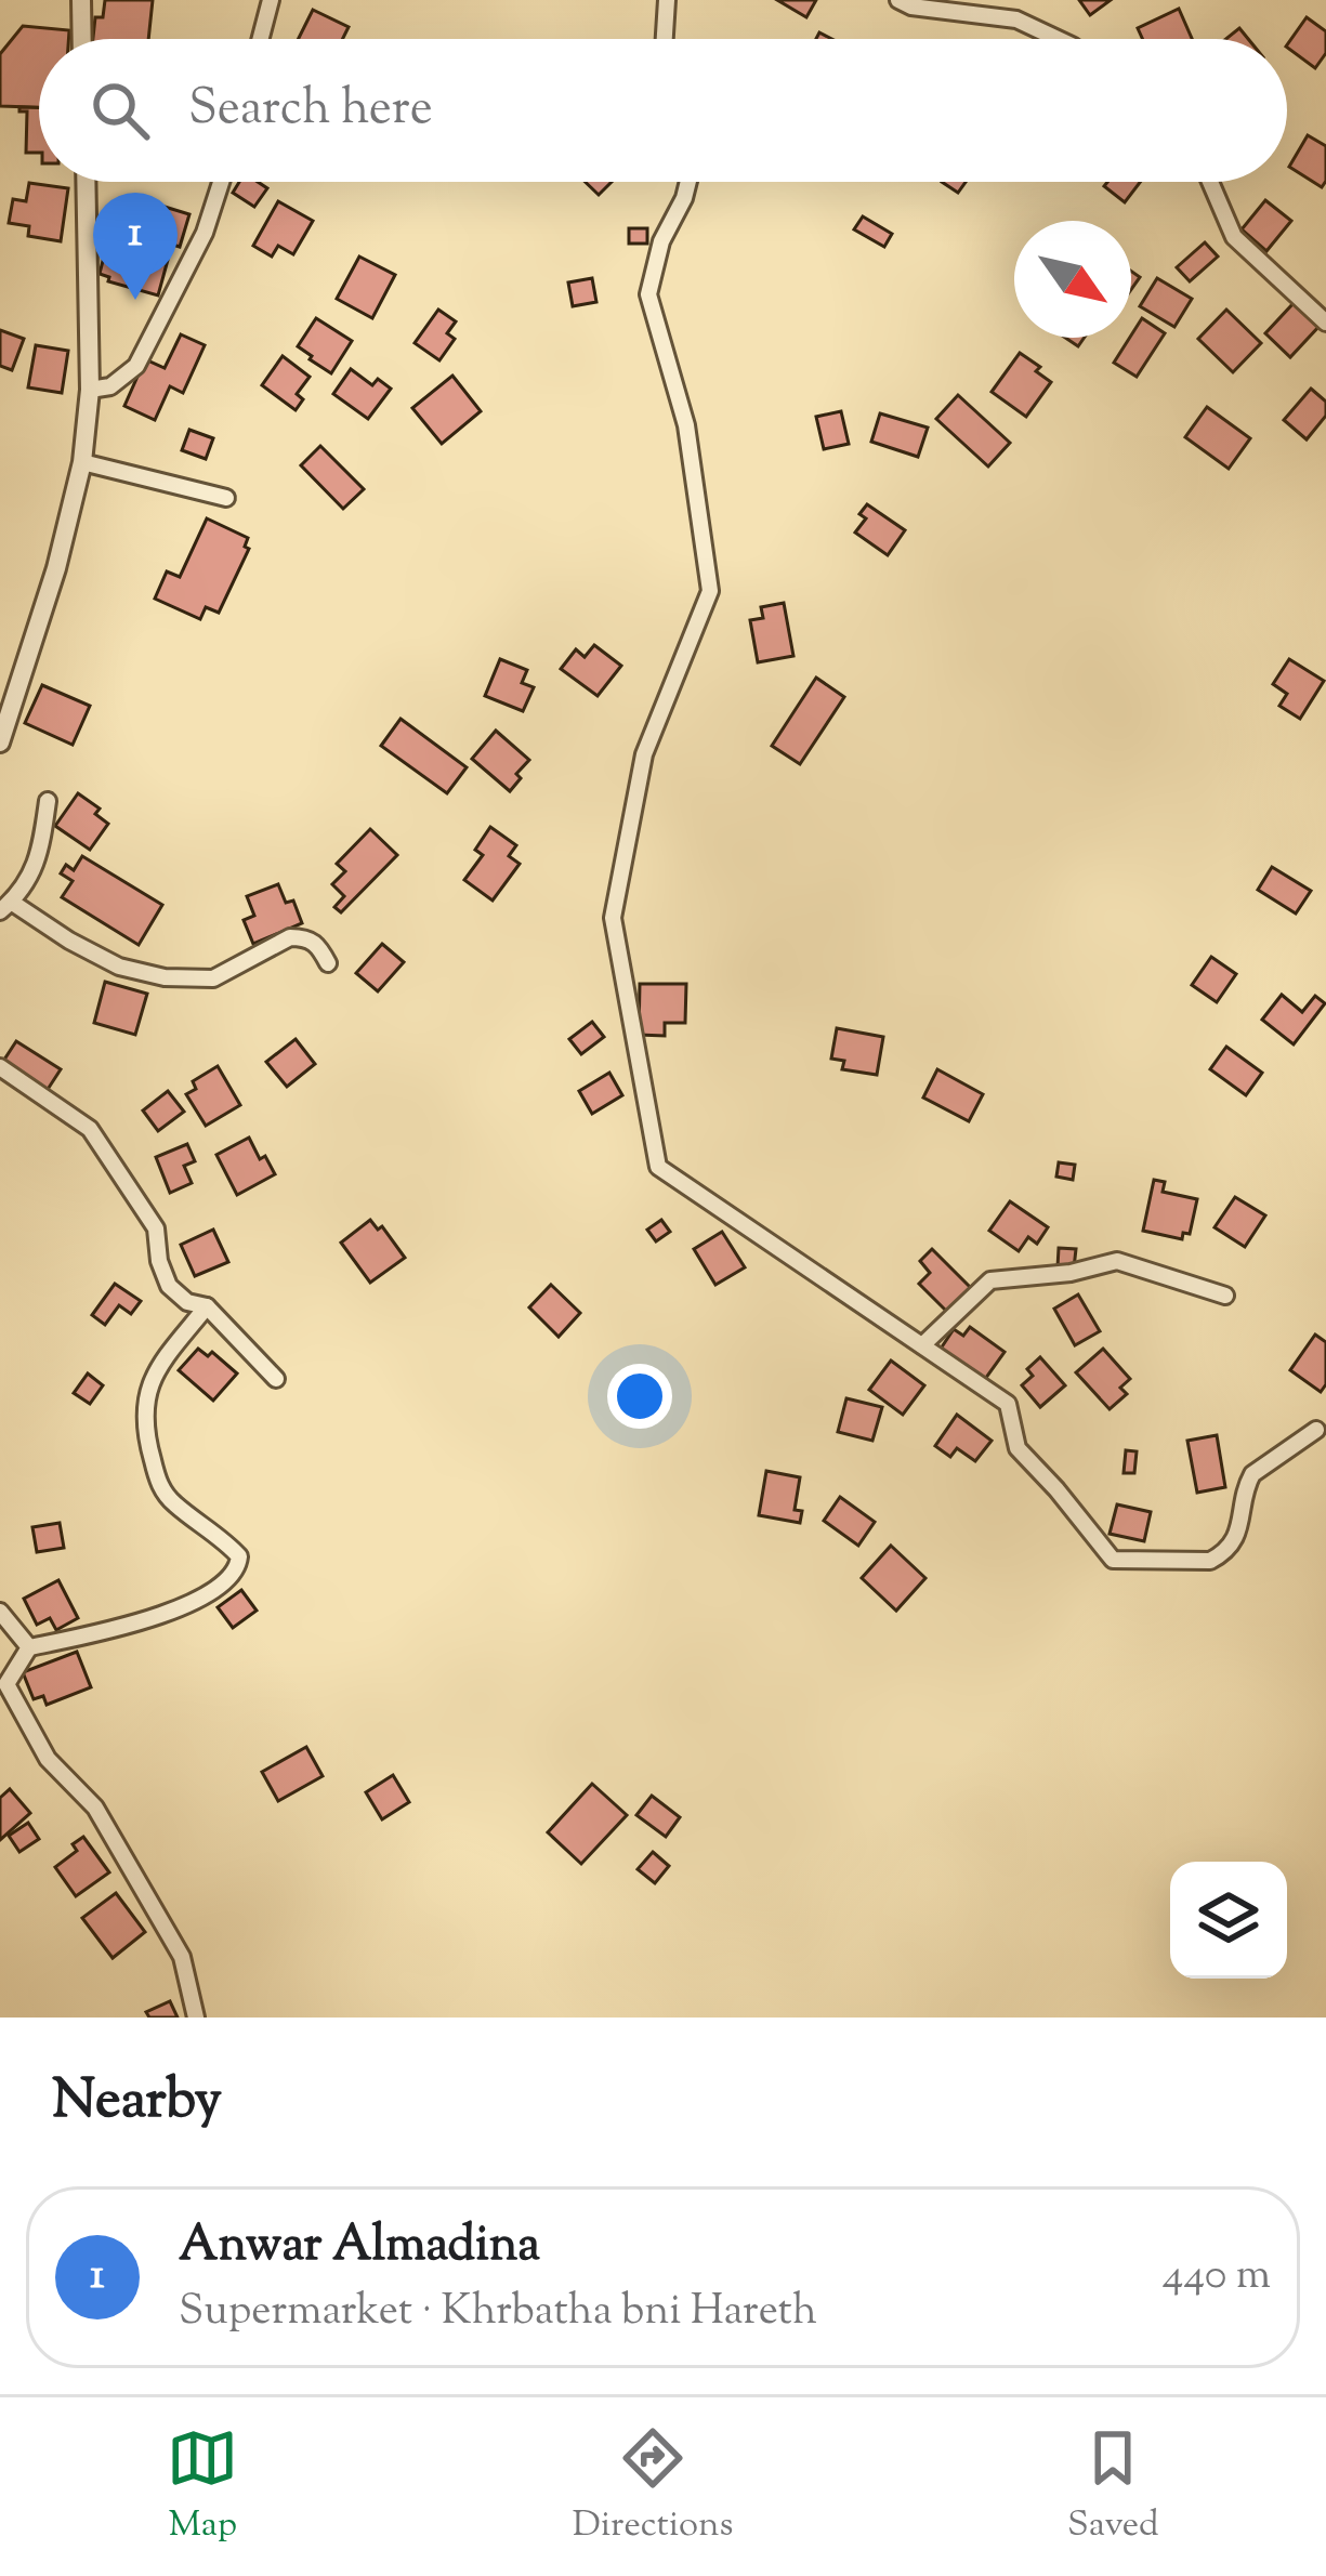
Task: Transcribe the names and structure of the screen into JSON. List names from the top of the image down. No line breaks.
{"north":"bottom right","page":{"search":"Search here","pins":"1","heading":"Nearby","list":[{"mark":"1","name":"Anwar Almadina","note":"Supermarket · Khrbatha bni Hareth","value":"440 m"}],"nav":["Map","Directions","Saved"]}}
